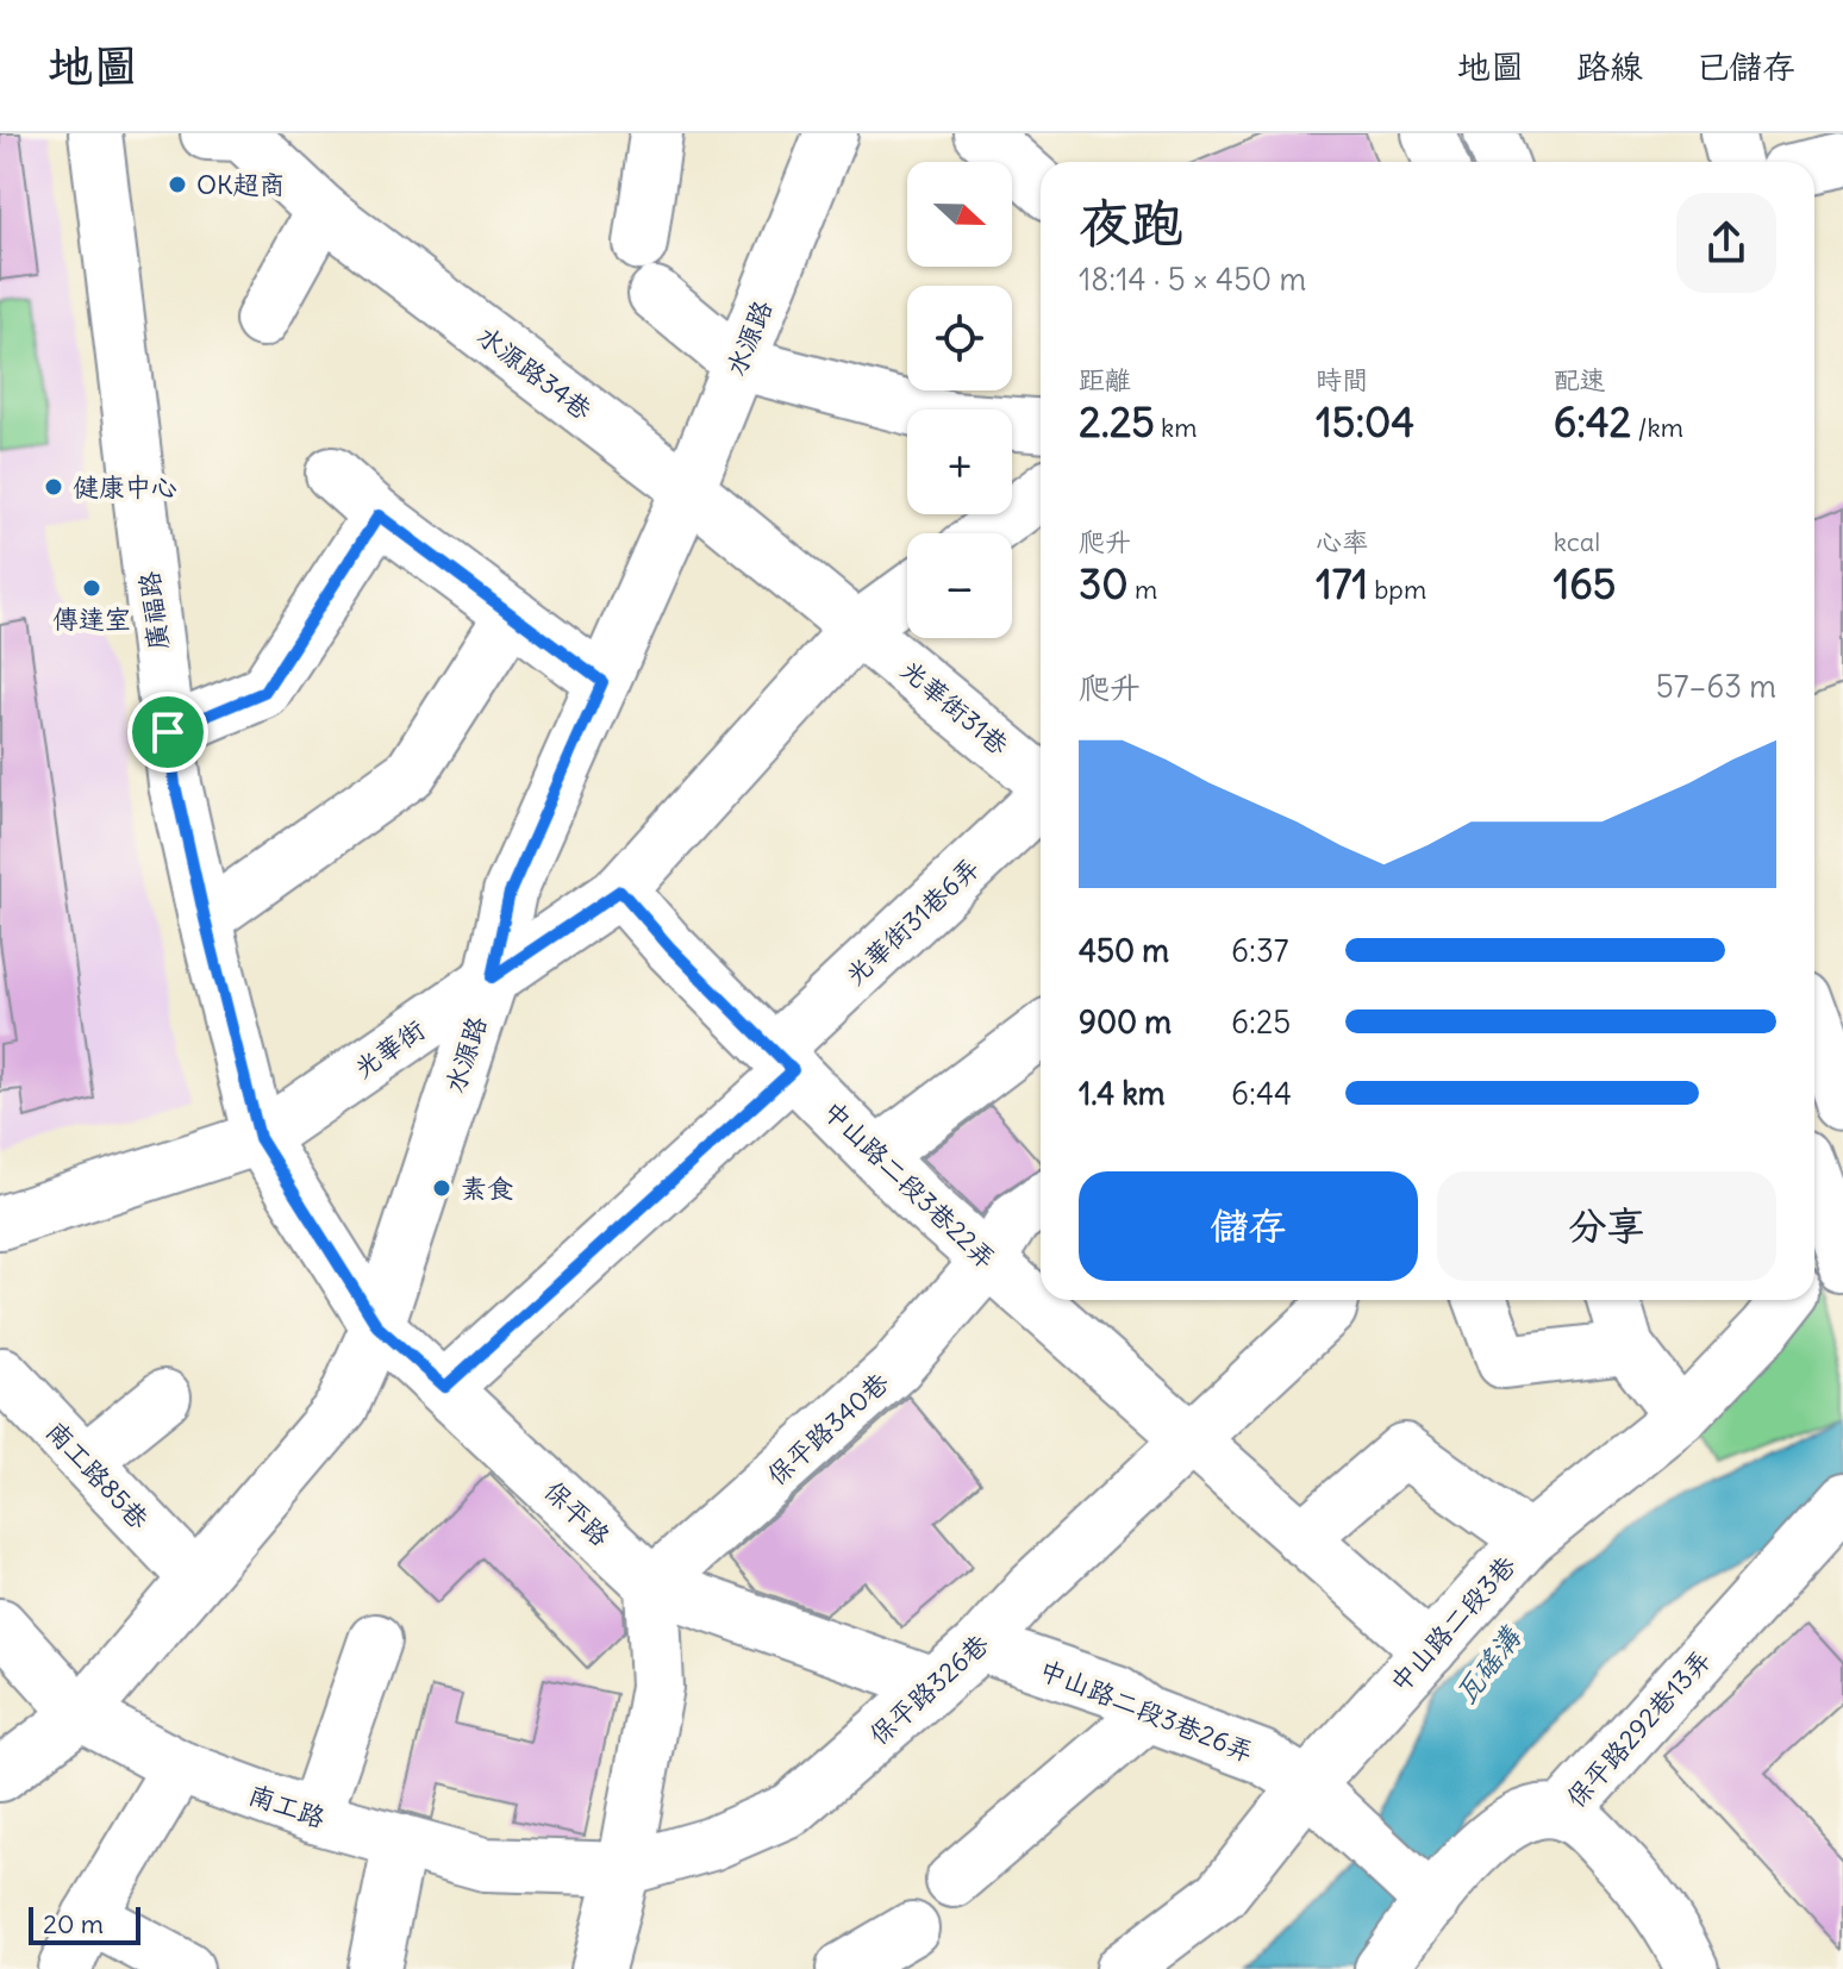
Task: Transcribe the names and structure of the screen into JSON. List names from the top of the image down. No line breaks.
{"streets":{"street":["水源路","水源路34巷","廣福路","光華街31巷","光華街31巷6弄","光華街","中山路二段3巷22弄","保平路340巷","南工路85巷","保平路","中山路二段3巷","保平路326巷","中山路二段3巷26弄","保平路292巷13弄","南工路"]},"crossings":[["水源路","水源路34巷"],["水源路","光華街"],["水源路","南工路85巷"],["水源路","保平路"],["水源路","南工路"],["水源路34巷","光華街31巷"],["水源路34巷","光華街"],["廣福路","光華街"],["廣福路","保平路"],["光華街31巷","光華街"],["光華街31巷6弄","中山路二段3巷22弄"],["光華街31巷6弄","保平路"],["光華街","中山路二段3巷22弄"],["光華街","保平路"],["中山路二段3巷22弄","保平路340巷"],["中山路二段3巷22弄","中山路二段3巷"],["中山路二段3巷22弄","保平路326巷"],["保平路340巷","保平路"],["中山路二段3巷","中山路二段3巷26弄"],["保平路326巷","中山路二段3巷26弄"],["保平路326巷","南工路"],["中山路二段3巷26弄","保平路292巷13弄"]],"water":["瓦磘溝"],"places":["OK超商","健康中心","傳達室","素食"],"scale_bar":"20 m","north":"right","page":{"header":"地圖","nav":["地圖","路線","已儲存"],"map_buttons":["+","−"],"heading":["夜跑","18:14 · 5 × 450 m"],"stats":[["距離","2.25 km"],["時間","15:04"],["配速","6:42 /km"],["爬升","30 m"],["心率","171 bpm"],["kcal","165"]],"chart":["爬升","57–63 m"],"list":[{"name":"450 m","note":"6:37"},{"name":"900 m","note":"6:25"},{"name":"1.4 km","note":"6:44"}],"buttons":["儲存","分享"],"scale":"20 m"}}
